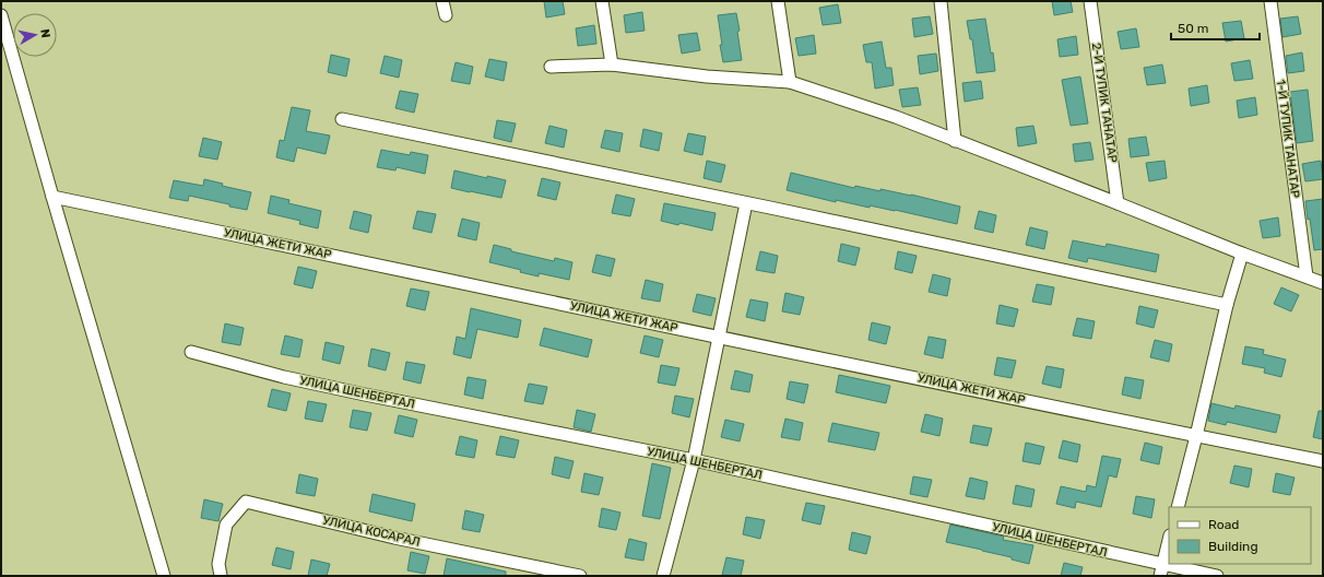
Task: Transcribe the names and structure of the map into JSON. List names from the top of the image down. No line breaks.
{"streets":{"street":["2-Й ТУПИК ТАНАТАР","1-Й ТУПИК ТАНАТАР","УЛИЦА ЖЕТИ ЖАР","УЛИЦА ШЕНБЕРТАЛ","УЛИЦА КОСАРАЛ"]},"legend":["Road","Building"],"scale_bar":"50 m","north":"right"}
